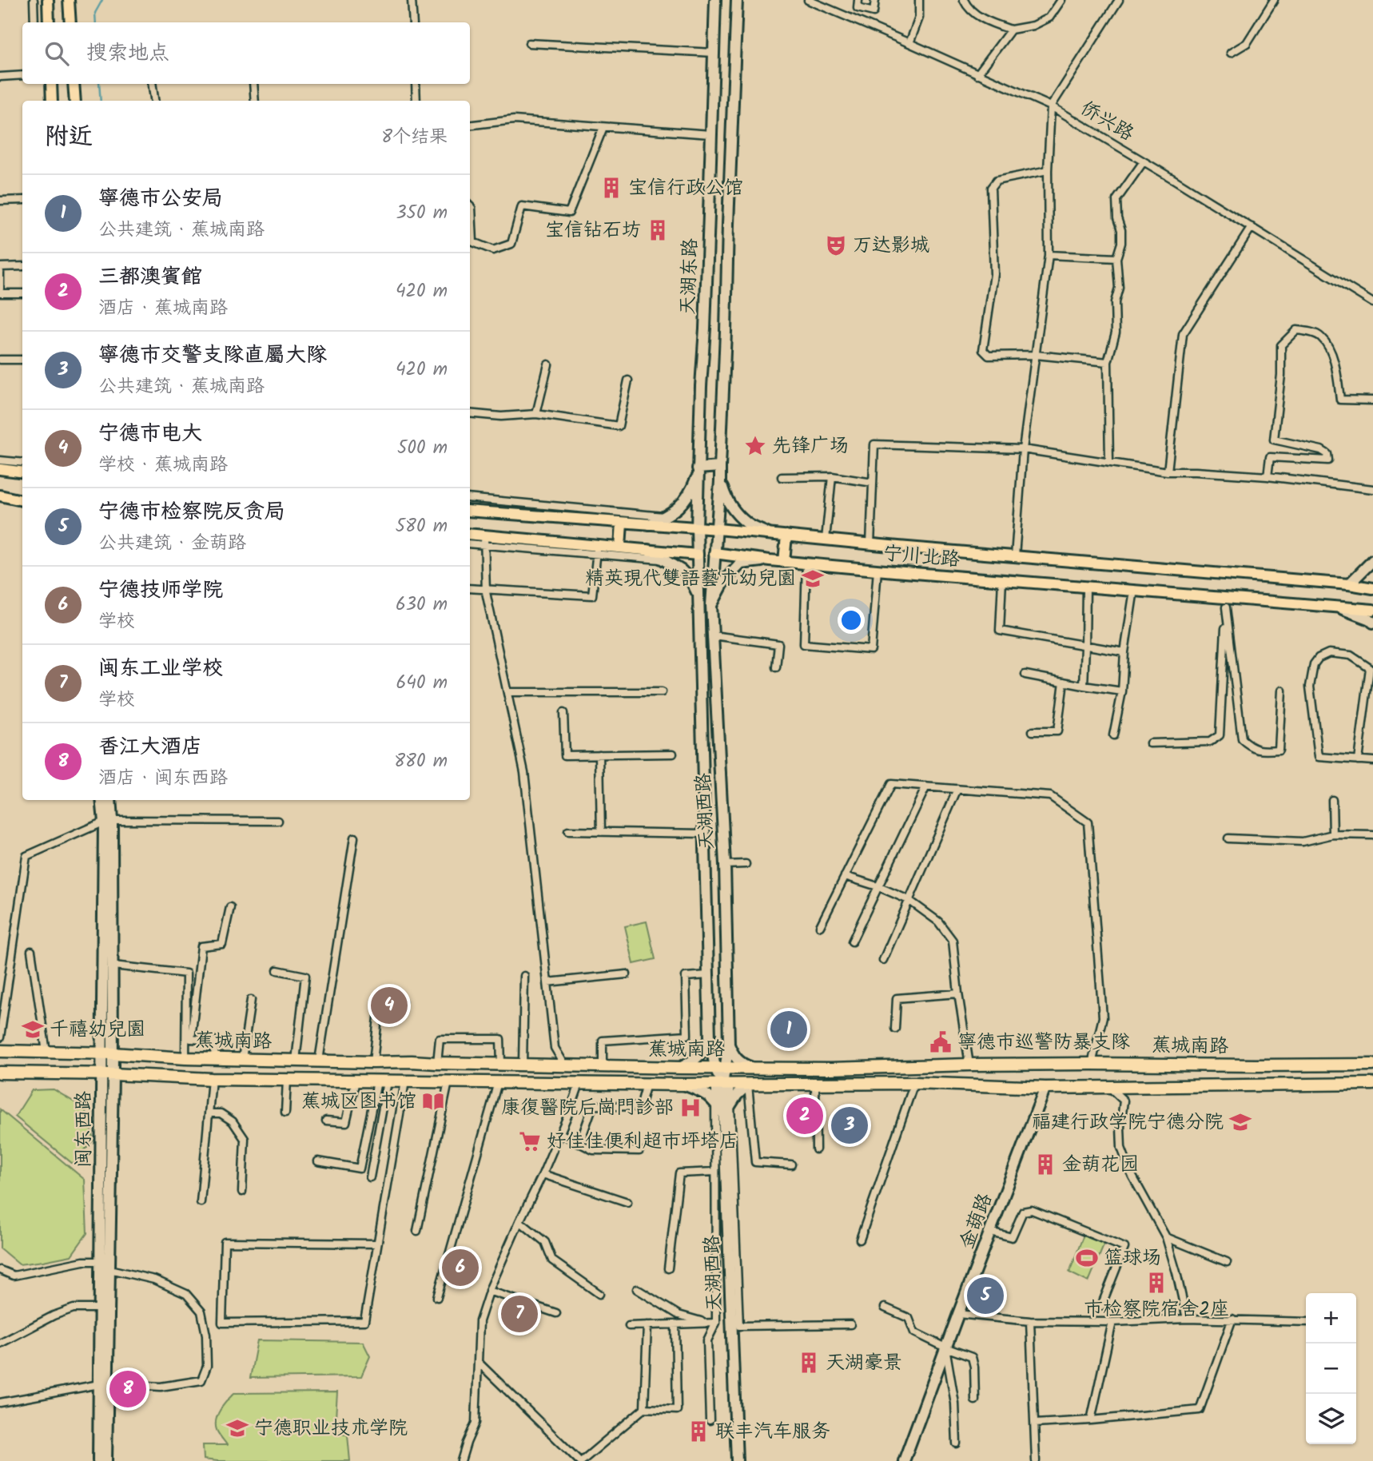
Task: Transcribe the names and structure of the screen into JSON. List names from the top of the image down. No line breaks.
{"streets":{"highway":["蕉城南路"],"main road":["天湖东路","宁川北路","天湖西路","闽东西路","金葫路"],"street":["侨兴路"]},"crossings":[["天湖东路","宁川北路"],["天湖东路","天湖西路"],["宁川北路","天湖西路"],["天湖西路","蕉城南路"],["蕉城南路","闽东西路"],["蕉城南路","金葫路"]],"places":{"building":["宝信行政公馆","宝信钻石坊","金葫花园","市检察院宿舍2座","天湖豪景","联丰汽车服务"],"theatre":["万达影城"],"place":["先锋广场"],"school or university":["精英現代雙語藝朮幼兒園","千禧幼兒園","福建行政学院宁德分院","宁德职业技术学院"],"public building":["寧德市巡警防暴支隊"],"library":["蕉城区图书馆"],"hospital":["康復醫院后崗門診部"],"supermarket":["好佳佳便利超市坪塔店"],"sports":["篮球场"]},"page":{"search":"搜索地点","heading":["附近","8个结果"],"list":[{"mark":"1","name":"寧德市公安局","note":"公共建筑 · 蕉城南路","value":"350 m"},{"mark":"2","name":"三都澳賓館","note":"酒店 · 蕉城南路","value":"420 m"},{"mark":"3","name":"寧德市交警支隊直屬大隊","note":"公共建筑 · 蕉城南路","value":"420 m"},{"mark":"4","name":"宁德市电大","note":"学校 · 蕉城南路","value":"500 m"},{"mark":"5","name":"宁德市检察院反贪局","note":"公共建筑 · 金葫路","value":"580 m"},{"mark":"6","name":"宁德技师学院","note":"学校","value":"630 m"},{"mark":"7","name":"闽东工业学校","note":"学校","value":"640 m"},{"mark":"8","name":"香江大酒店","note":"酒店 · 闽东西路","value":"880 m"}],"pins":["4","1","2","3","6","5","7","8"],"map_buttons":["+","−"]}}
